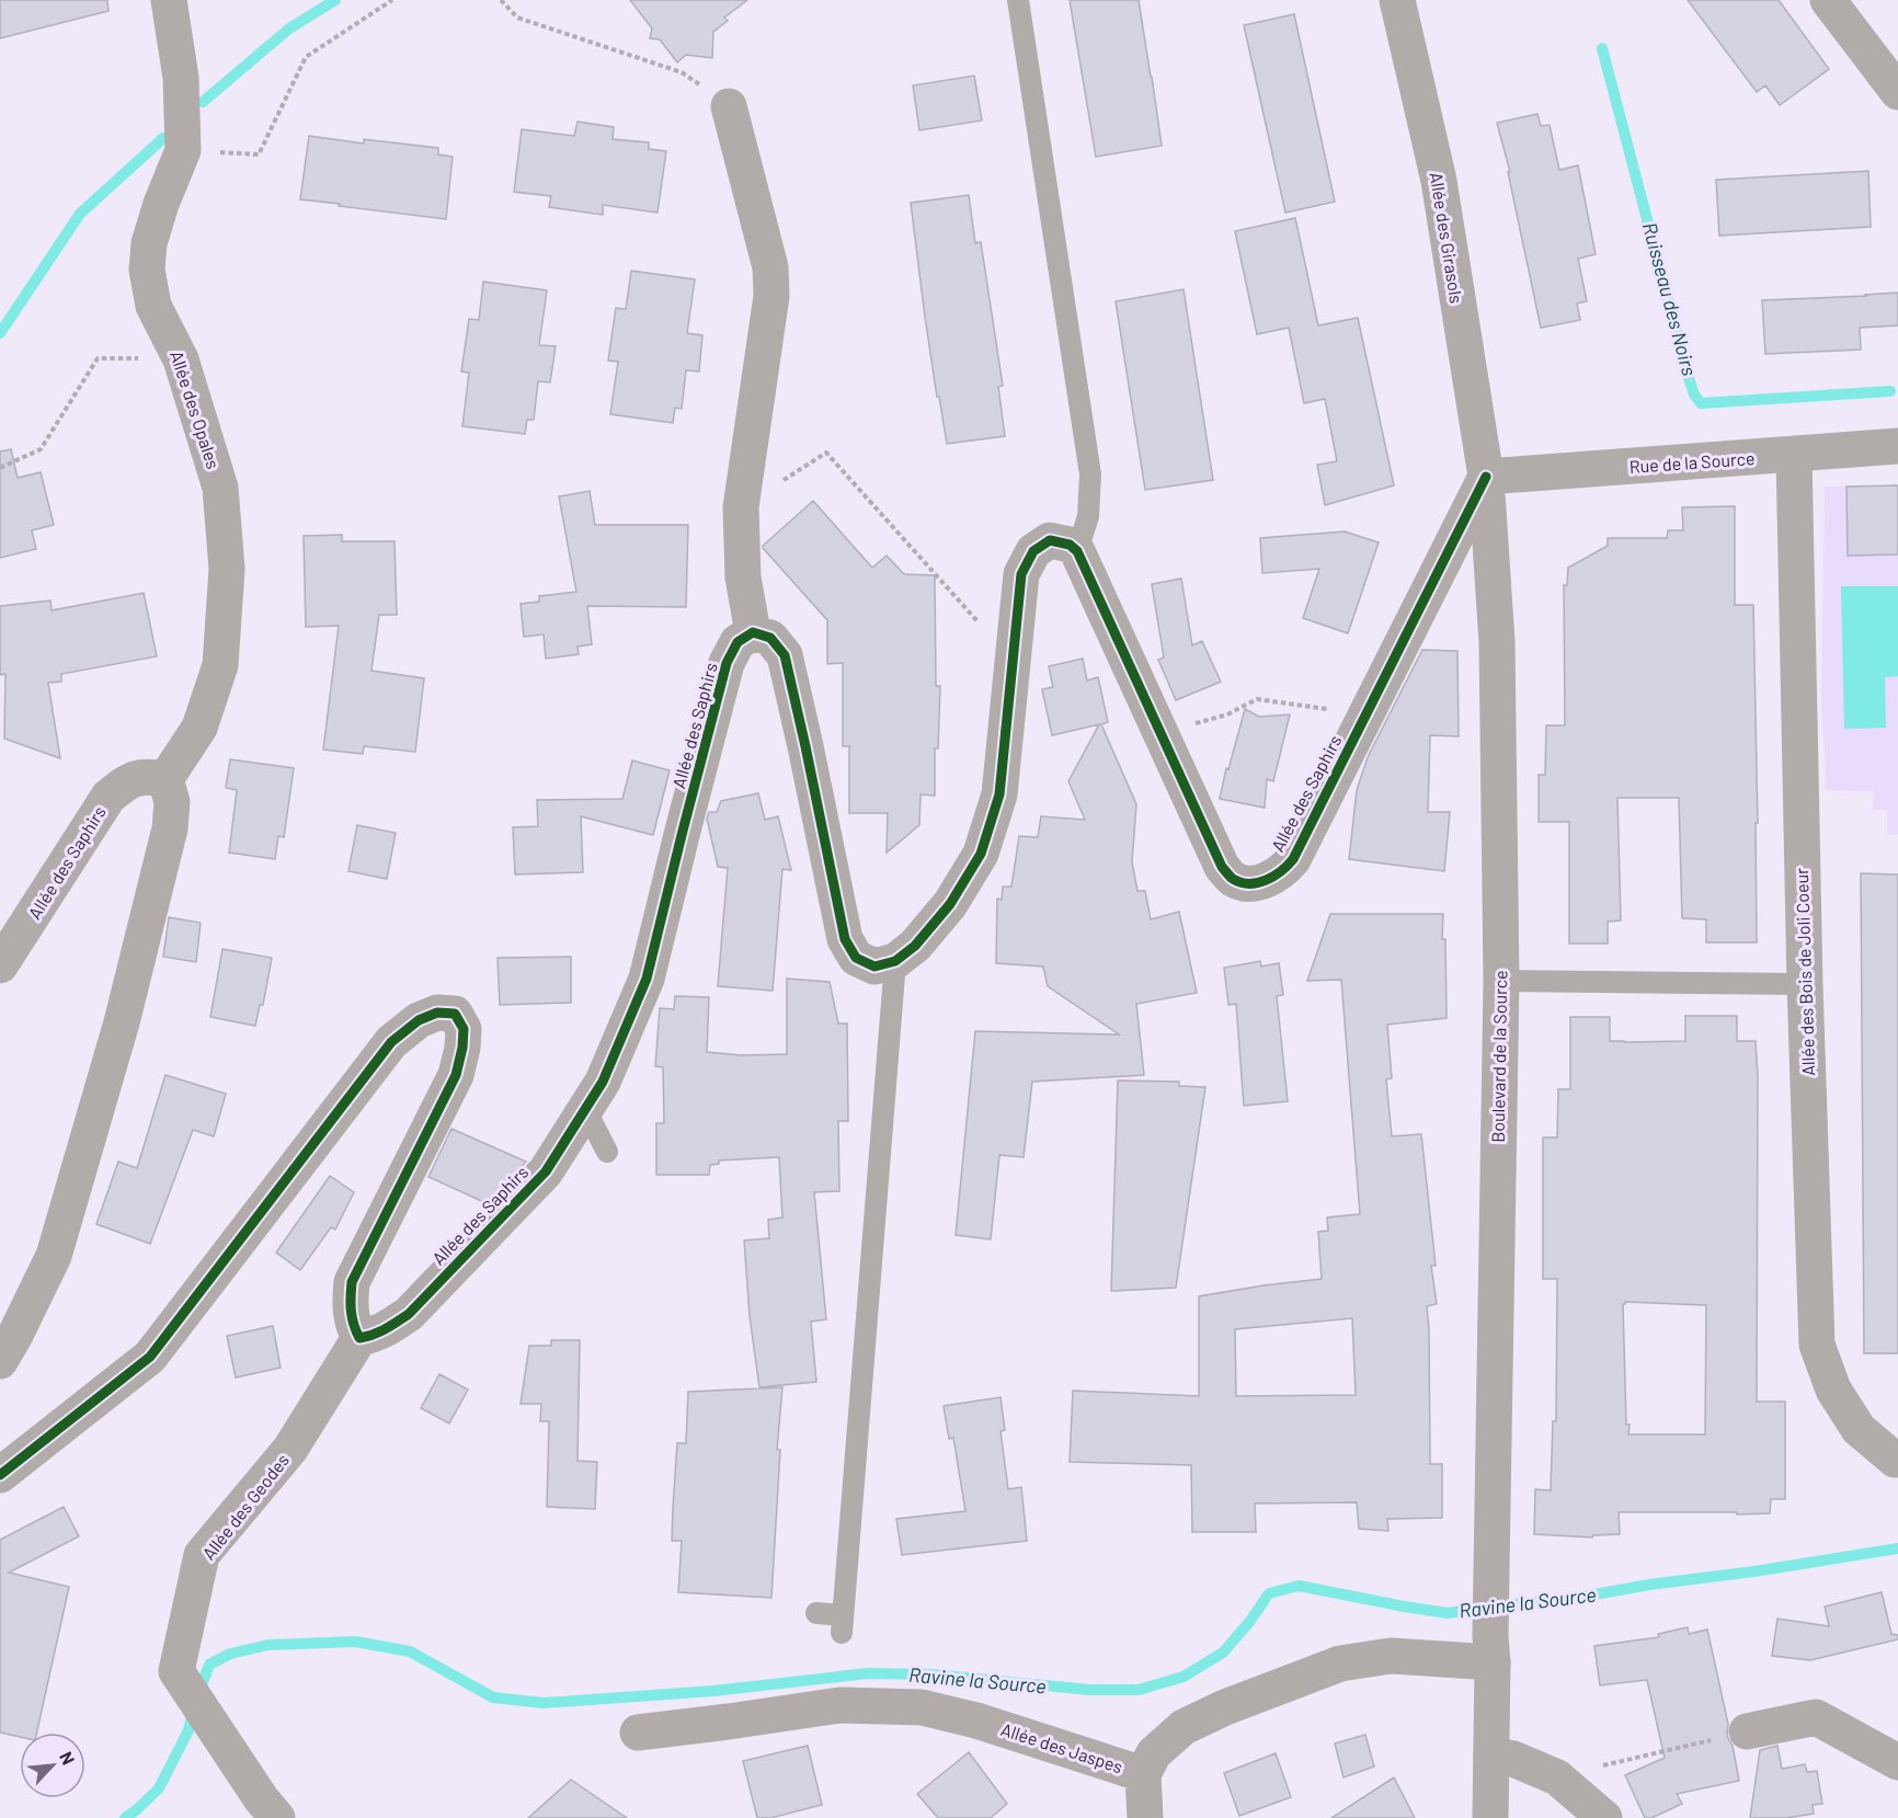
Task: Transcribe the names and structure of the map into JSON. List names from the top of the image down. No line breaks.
{"streets":{"street":["Allée des Girasols","Allée des Opales","Rue de la Source","Allée des Saphirs","Allée des Bois de Joli Coeur","Boulevard de la Source","Allée des Geodes","Allée des Jaspes"]},"crossings":[["Allée des Girasols","Rue de la Source"],["Allée des Girasols","Allée des Saphirs"],["Allée des Girasols","Boulevard de la Source"],["Allée des Opales","Allée des Saphirs"],["Rue de la Source","Allée des Saphirs"],["Rue de la Source","Allée des Bois de Joli Coeur"],["Rue de la Source","Boulevard de la Source"],["Allée des Saphirs","Boulevard de la Source"],["Allée des Saphirs","Allée des Geodes"],["Boulevard de la Source","Allée des Jaspes"]],"water":["Ruisseau des Noirs","Ravine la Source"],"north":"top right"}
